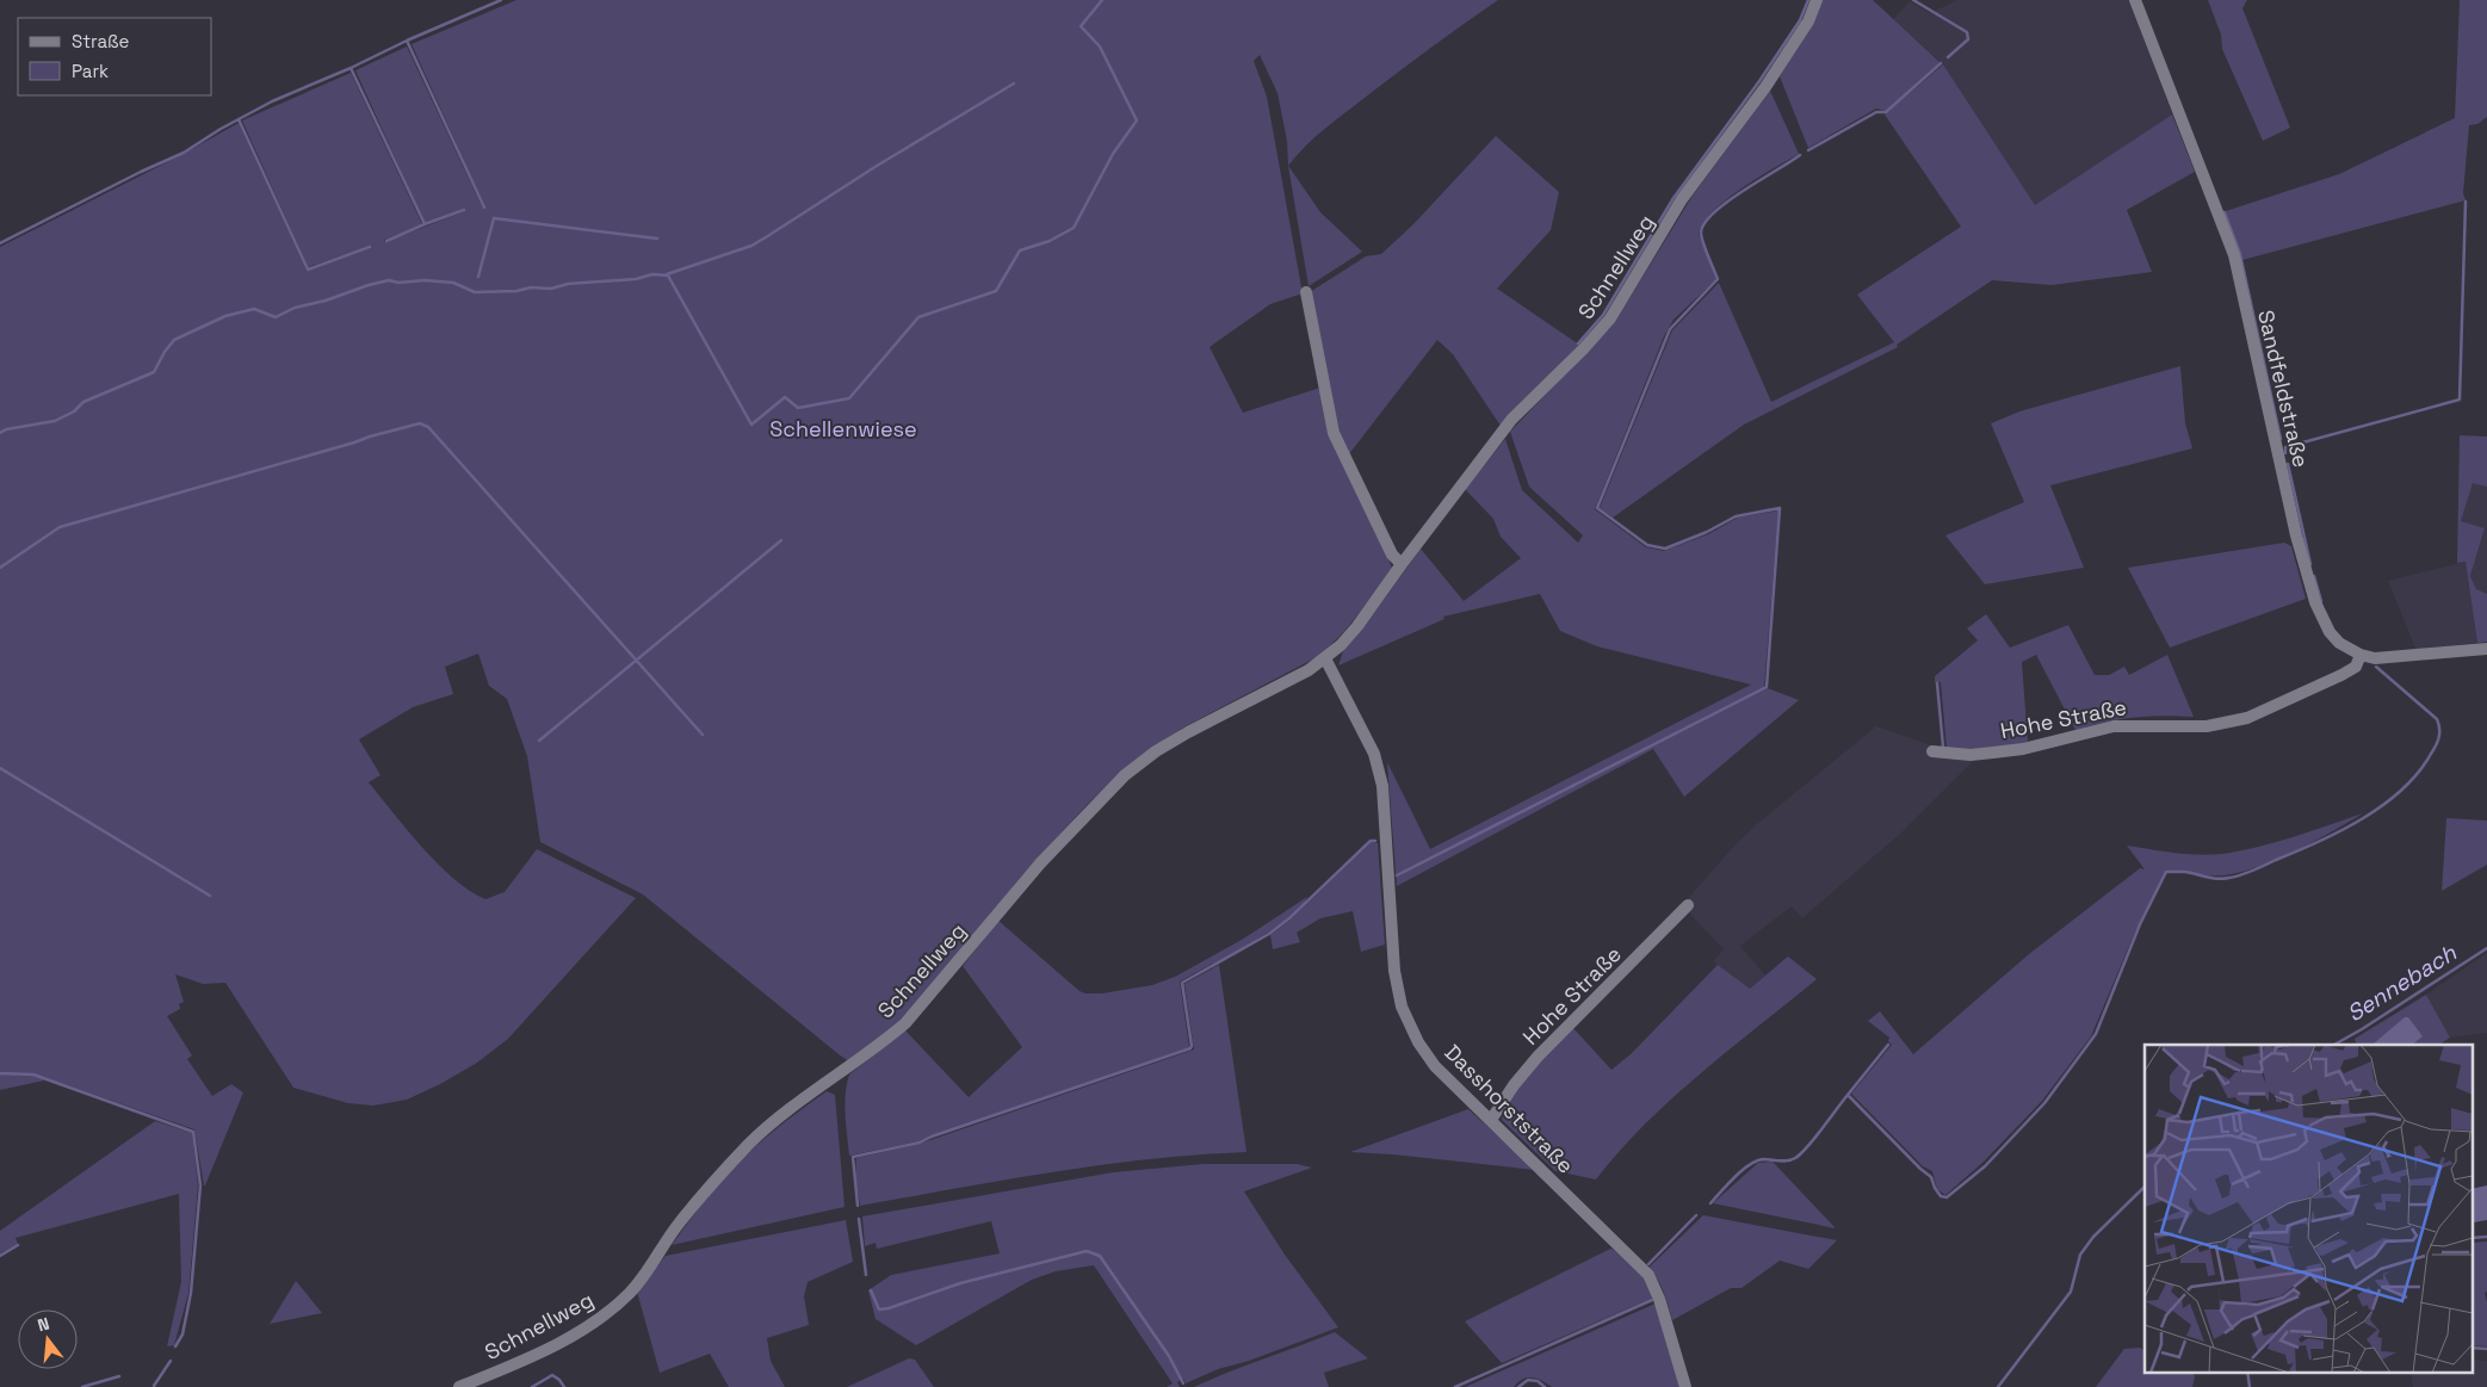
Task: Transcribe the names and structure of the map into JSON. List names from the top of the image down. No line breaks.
{"streets":{"street":["Schnellweg","Sandfeldstraße","Hohe Straße","Dasshorststraße"]},"crossings":[["Schnellweg","Dasshorststraße"],["Sandfeldstraße","Hohe Straße"],["Hohe Straße","Dasshorststraße"]],"water":["Sennebach"],"parks":["Schellenwiese"],"legend":["Straße","Park"],"north":"top"}
